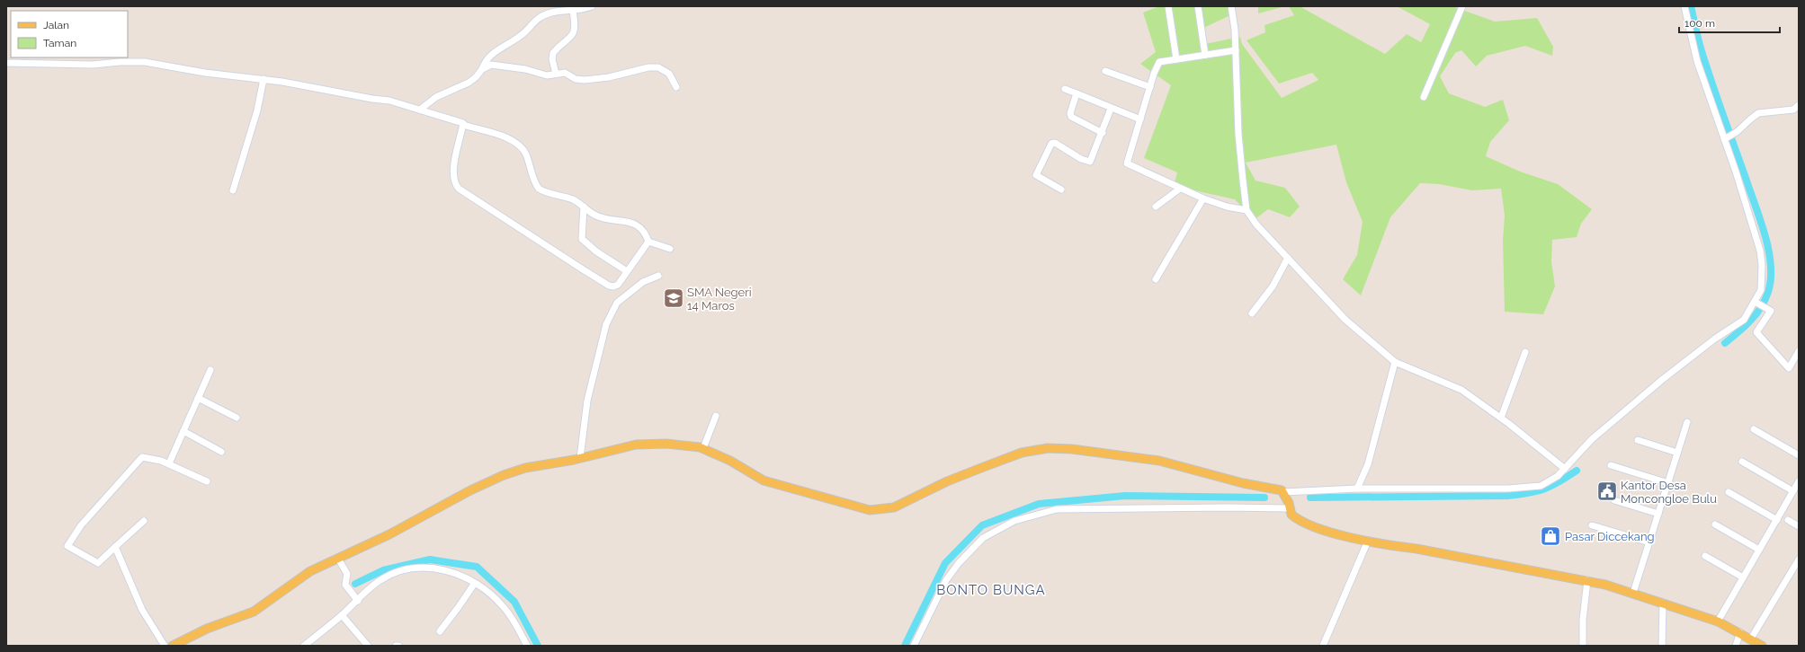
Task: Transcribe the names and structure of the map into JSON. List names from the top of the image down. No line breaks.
{"districts":["BONTO BUNGA"],"places":{"school or university":["SMA Negeri 14 Maros"],"public building":["Kantor Desa Moncongloe Bulu"],"shop":["Pasar Diccekang"]},"legend":["Jalan","Taman"],"scale_bar":"100 m"}
